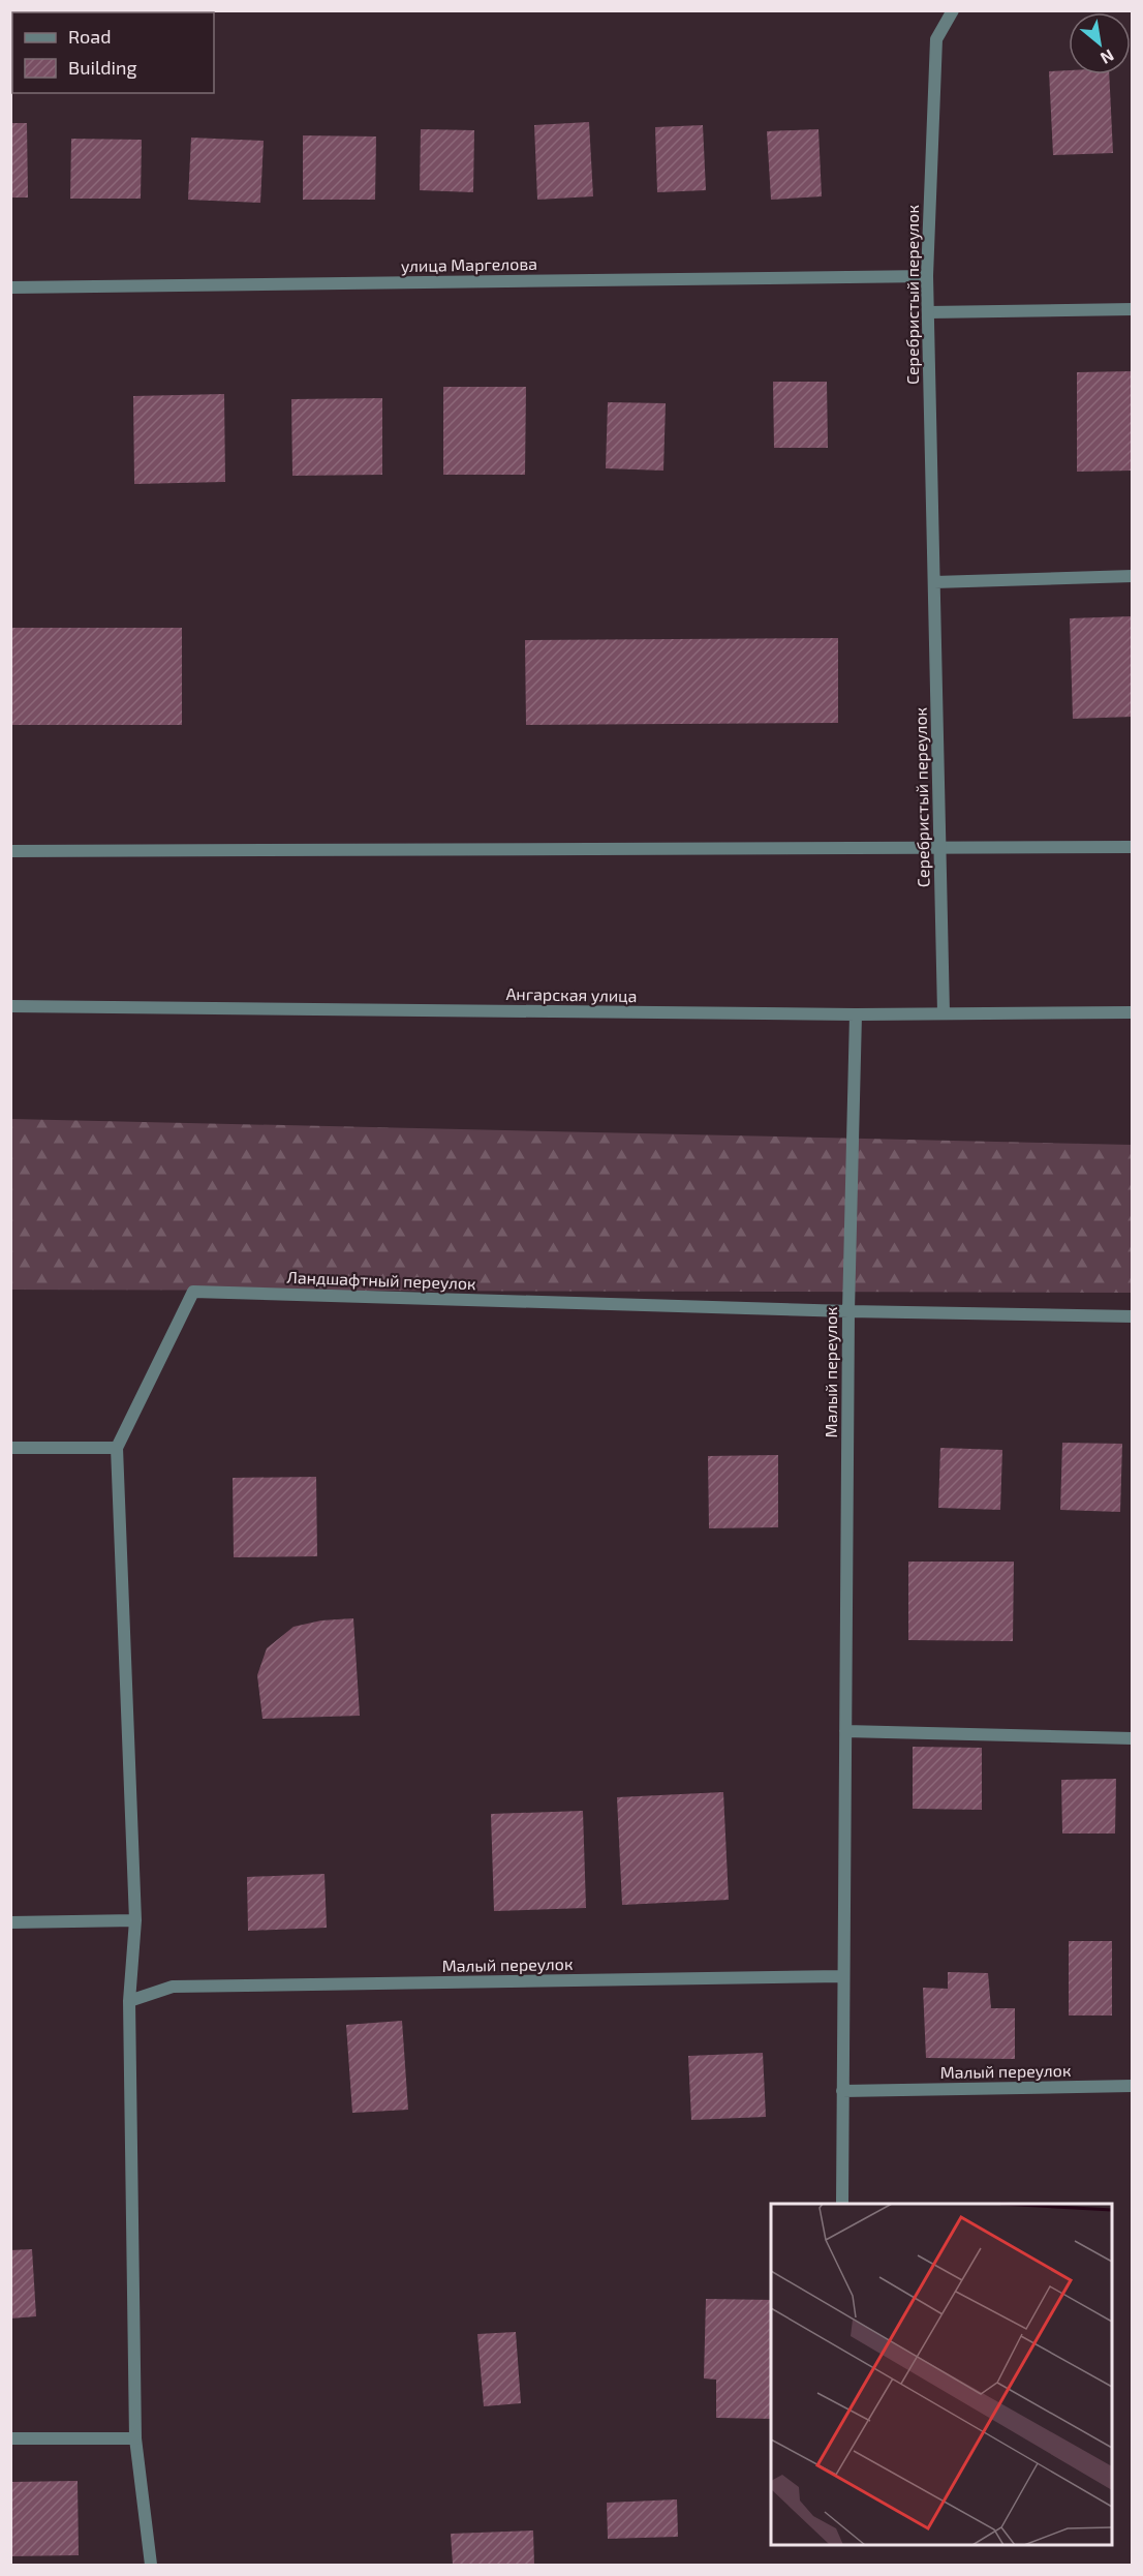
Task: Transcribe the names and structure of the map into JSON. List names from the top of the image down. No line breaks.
{"streets":{"street":["улица Маргелова","Серебристый переулок","Ангарская улица","Ландшафтный переулок","Малый переулок"]},"crossings":[["улица Маргелова","Серебристый переулок"],["Серебристый переулок","Ангарская улица"],["Ангарская улица","Малый переулок"],["Ландшафтный переулок","Малый переулок"]],"legend":["Road","Building"],"north":"bottom right"}
